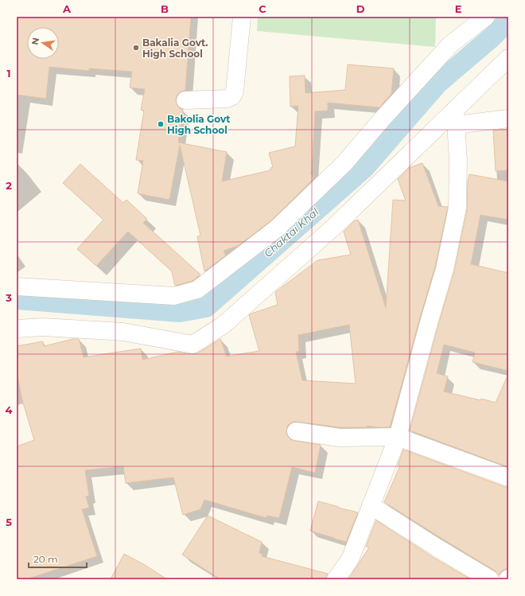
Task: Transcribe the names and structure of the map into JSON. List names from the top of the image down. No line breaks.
{"water":["Chaktai Khal"],"places":["Bakalia Govt. High School","Bakolia Govt High School"],"scale_bar":"20 m","north":"left","grid":{"columns":["A","B","C","D","E"],"rows":["1","2","3","4","5"]}}
